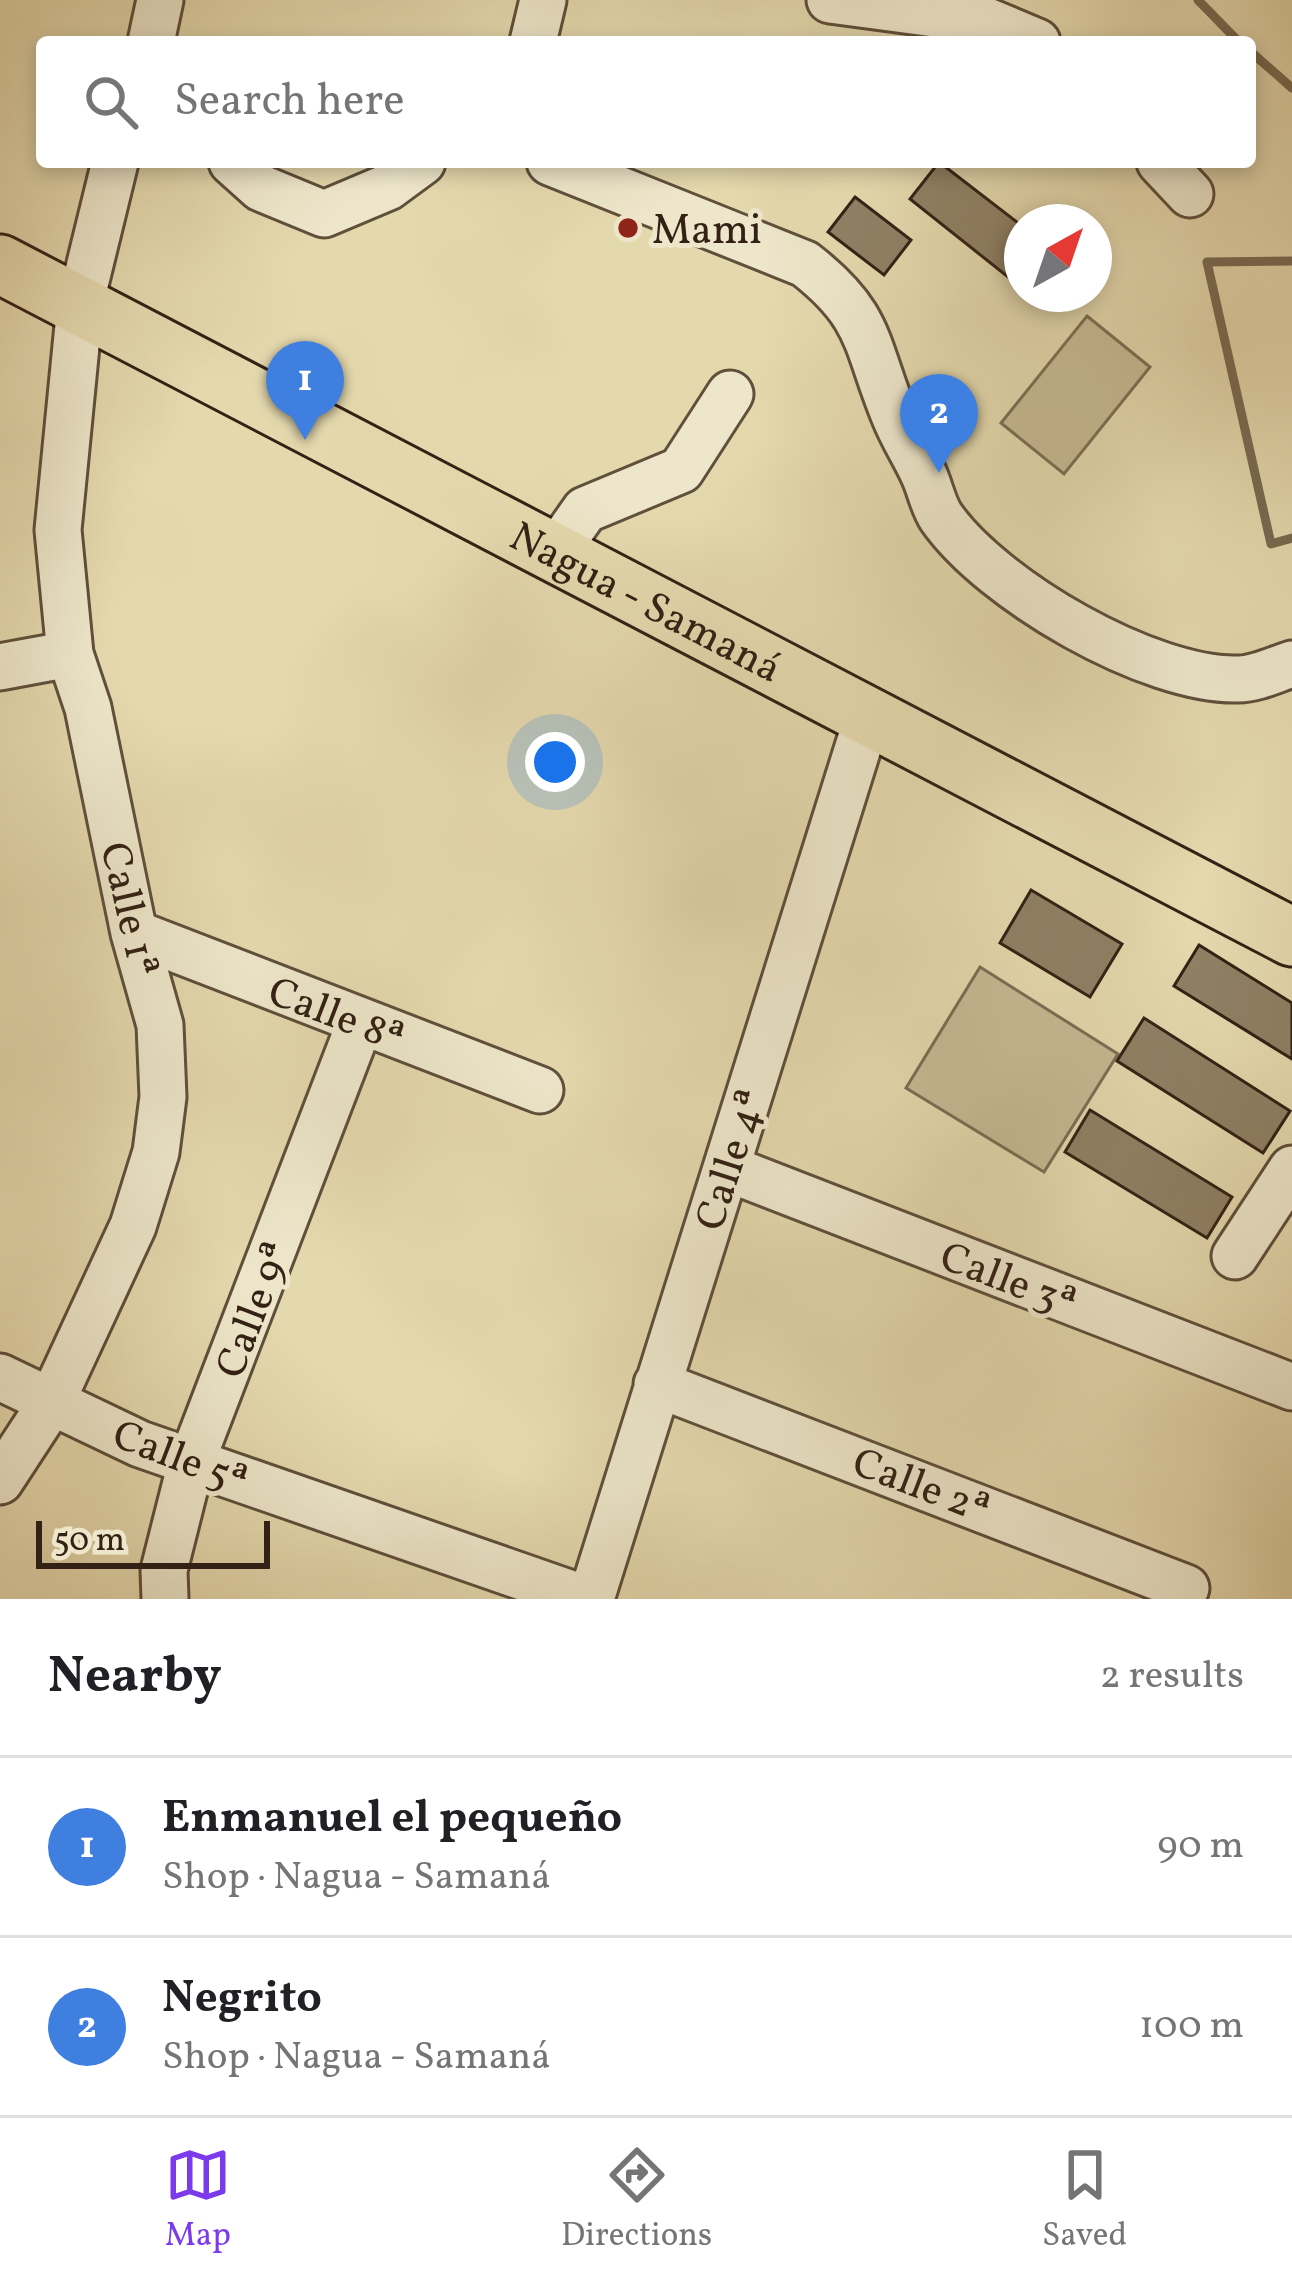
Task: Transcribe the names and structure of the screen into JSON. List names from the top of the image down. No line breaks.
{"streets":{"main road":["Nagua - Samaná"],"street":["Calle 1ª","Calle 8ª","Calle 4ª","Calle 3ª","Calle 9ª","Calle 5ª","Calle 2ª"]},"crossings":[["Nagua - Samaná","Calle 1ª"],["Nagua - Samaná","Calle 4ª"],["Calle 1ª","Calle 8ª"],["Calle 1ª","Calle 5ª"],["Calle 8ª","Calle 9ª"],["Calle 4ª","Calle 3ª"],["Calle 4ª","Calle 5ª"],["Calle 4ª","Calle 2ª"],["Calle 9ª","Calle 5ª"]],"places":["Mami"],"scale_bar":"50 m","north":"top right","page":{"search":"Search here","pins":["1","2"],"scale":"50 m","heading":["Nearby","2 results"],"list":[{"mark":"1","name":"Enmanuel el pequeño","note":"Shop · Nagua - Samaná","value":"90 m"},{"mark":"2","name":"Negrito","note":"Shop · Nagua - Samaná","value":"100 m"}],"nav":["Map","Directions","Saved"]}}
